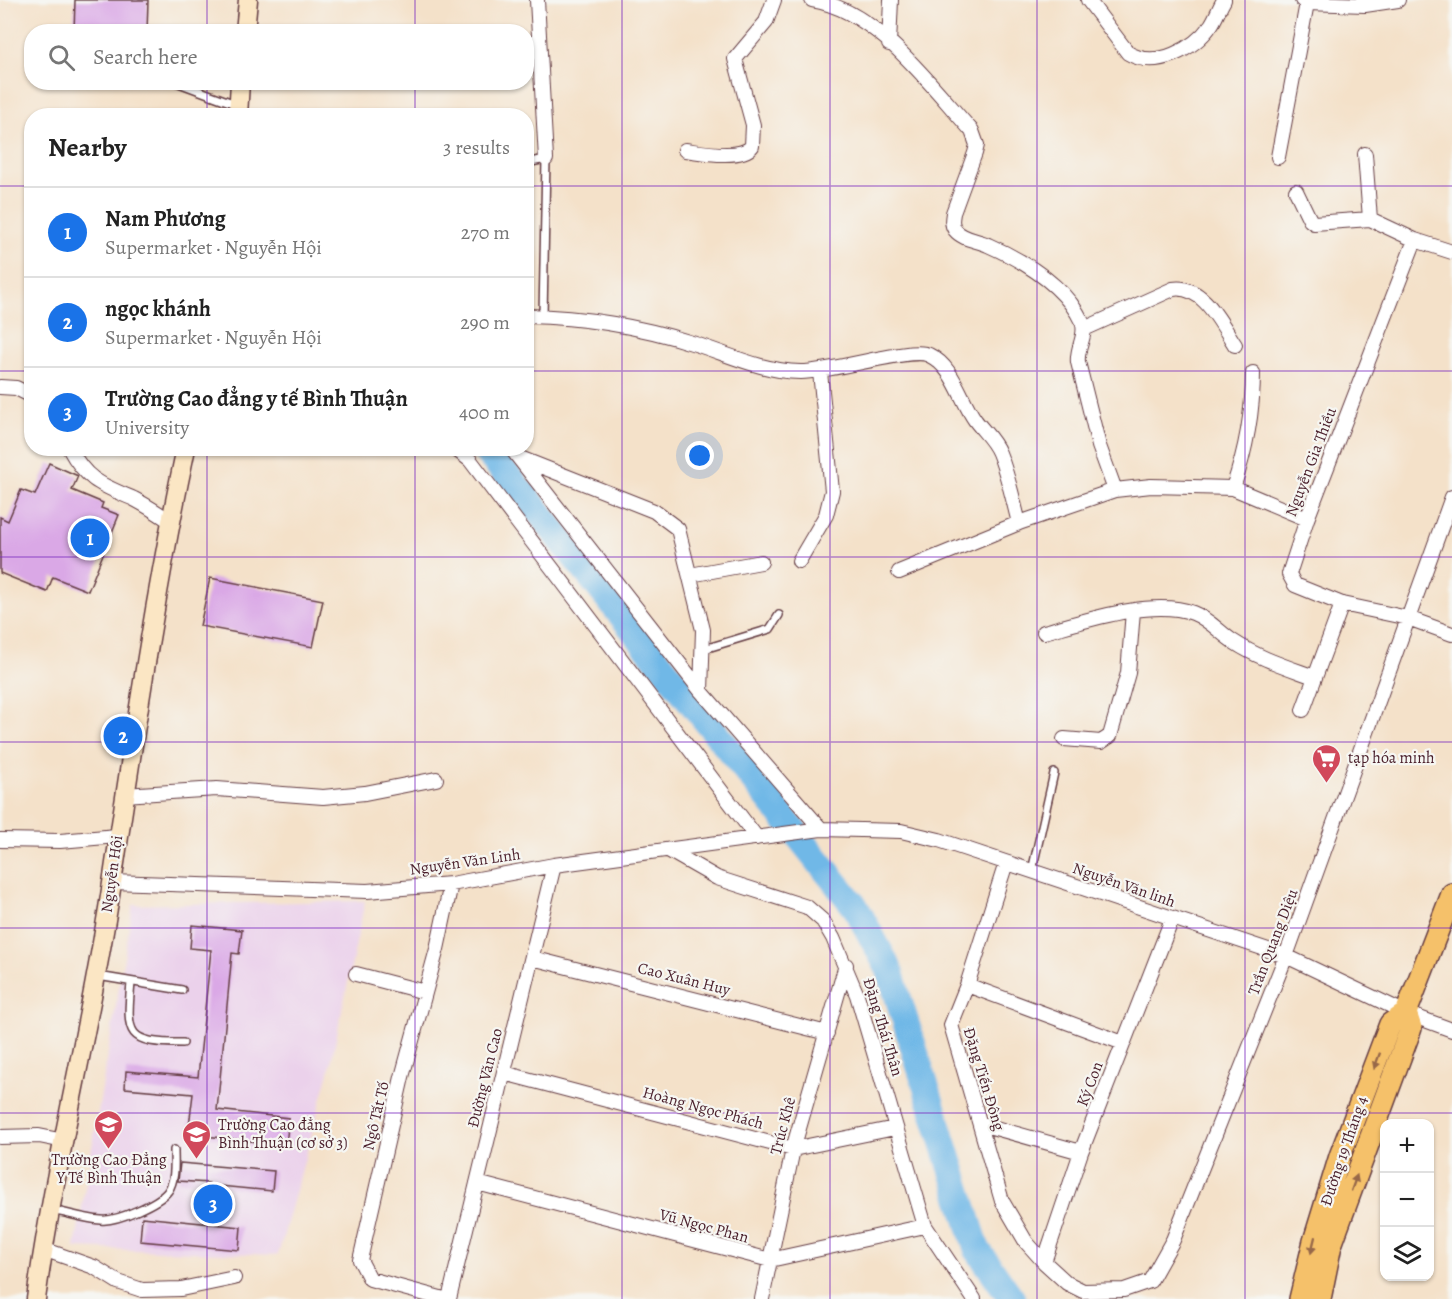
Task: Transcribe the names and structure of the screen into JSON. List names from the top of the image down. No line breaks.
{"streets":{"main road":["Đường 19 Tháng 4"],"street":["Nguyễn Gia Thiều","Nguyễn Văn Linh","Nguyễn Hội","Nguyễn Văn linh","Trần Quang Diệu","Cao Xuân Huy","Đặng Thái Thân","Đường Văn Cao","Đặng Tiến Đông","Ký Con","Hoàng Ngọc Phách","Ngô Tất Tố","Trúc Khê","Vũ Ngọc Phan"]},"crossings":[["Nguyễn Gia Thiều","Trần Quang Diệu"],["Nguyễn Văn Linh","Nguyễn Hội"],["Nguyễn Văn Linh","Nguyễn Văn linh"],["Nguyễn Văn Linh","Đặng Thái Thân"],["Nguyễn Văn Linh","Đường Văn Cao"],["Nguyễn Văn Linh","Ngô Tất Tố"],["Nguyễn Văn linh","Trần Quang Diệu"],["Nguyễn Văn linh","Đặng Tiến Đông"],["Nguyễn Văn linh","Ký Con"],["Nguyễn Văn linh","Đường 19 Tháng 4"],["Trần Quang Diệu","Đặng Tiến Đông"],["Trần Quang Diệu","Ký Con"],["Cao Xuân Huy","Đường Văn Cao"],["Cao Xuân Huy","Trúc Khê"],["Đặng Thái Thân","Hoàng Ngọc Phách"],["Đặng Thái Thân","Trúc Khê"],["Đặng Thái Thân","Vũ Ngọc Phan"],["Đường Văn Cao","Hoàng Ngọc Phách"],["Đường Văn Cao","Vũ Ngọc Phan"],["Đặng Tiến Đông","Ký Con"],["Hoàng Ngọc Phách","Trúc Khê"],["Trúc Khê","Vũ Ngọc Phan"]],"places":{"supermarket":["tạp hóa minh"],"school or university":["Trường Cao Đẳng Y Tế Bình Thuận","Trường Cao đẳng Bình Thuận (cơ sở 3)"]},"page":{"search":"Search here","heading":["Nearby","3 results"],"list":[{"mark":"1","name":"Nam Phương","note":"Supermarket · Nguyễn Hội","value":"270 m"},{"mark":"2","name":"ngọc khánh","note":"Supermarket · Nguyễn Hội","value":"290 m"},{"mark":"3","name":"Trường Cao đẳng y tế Bình Thuận","note":"University","value":"400 m"}],"pins":["1","2","3"],"map_buttons":["+","−"]}}
